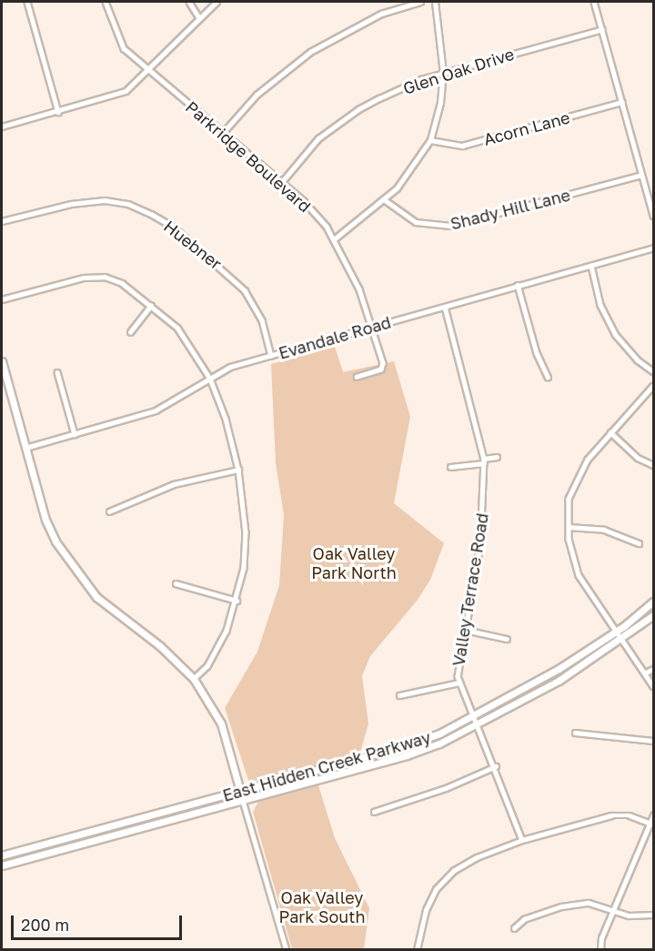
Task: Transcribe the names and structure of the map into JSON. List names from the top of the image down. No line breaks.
{"streets":{"main road":["East Hidden Creek Parkway"],"street":["Glen Oak Drive","Acorn Lane","Parkridge Boulevard","Shady Hill Lane","Huebner","Evandale Road","Valley Terrace Road"]},"crossings":[["Glen Oak Drive","Parkridge Boulevard"],["Parkridge Boulevard","Evandale Road"],["Huebner","Evandale Road"],["Evandale Road","Valley Terrace Road"],["Valley Terrace Road","East Hidden Creek Parkway"]],"parks":["Oak Valley Park North","Oak Valley Park South"],"scale_bar":"200 m"}
